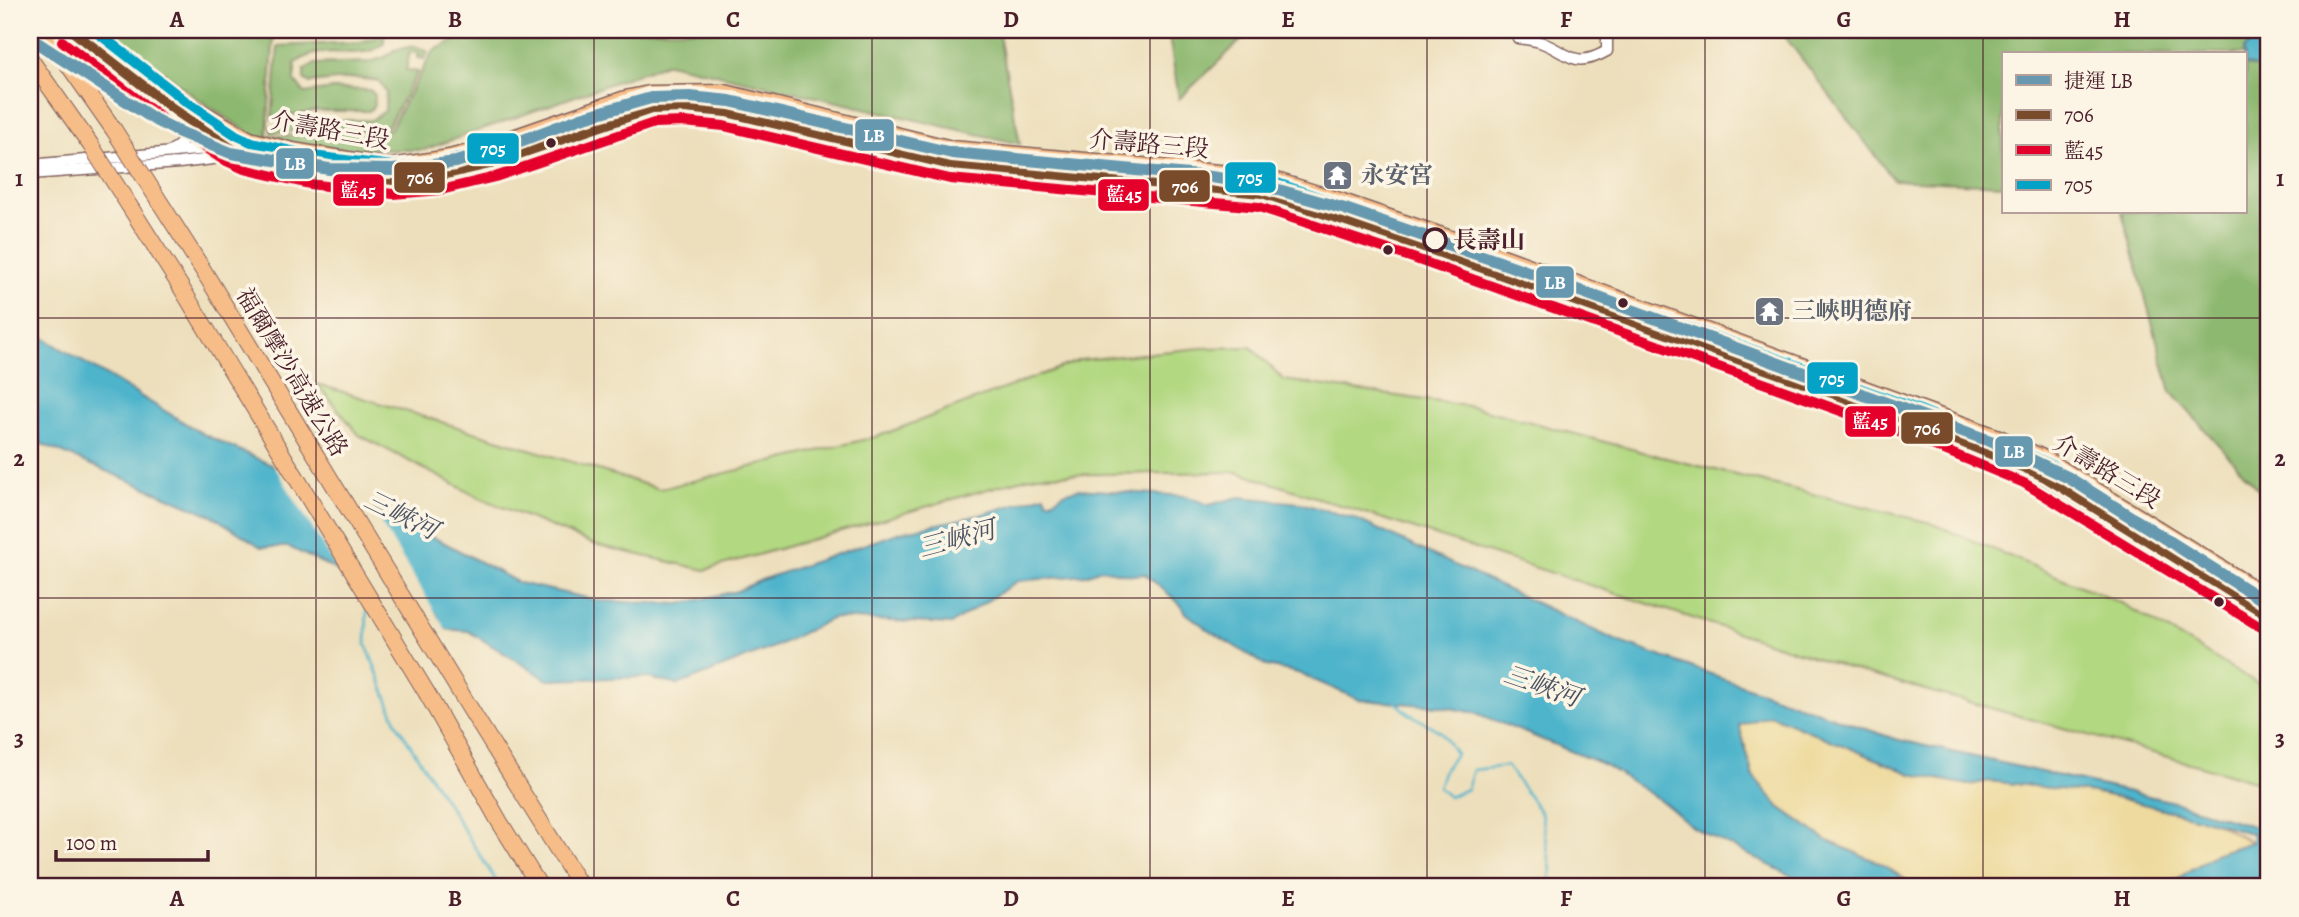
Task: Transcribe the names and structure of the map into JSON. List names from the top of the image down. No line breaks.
{"streets":{"highway":["福爾摩沙高速公路"],"main road":["介壽路三段"]},"water":["三峽河"],"places":{"temple":["永安宮","三峽明德府"],"other":["長壽山"]},"lines":["transit line 706","transit line 705","metro line LB","transit line 藍45"],"legend":["捷運 LB","706","藍45","705"],"scale_bar":"100 m","grid":{"columns":["A","B","C","D","E","F","G","H"],"rows":["1","2","3"]}}
